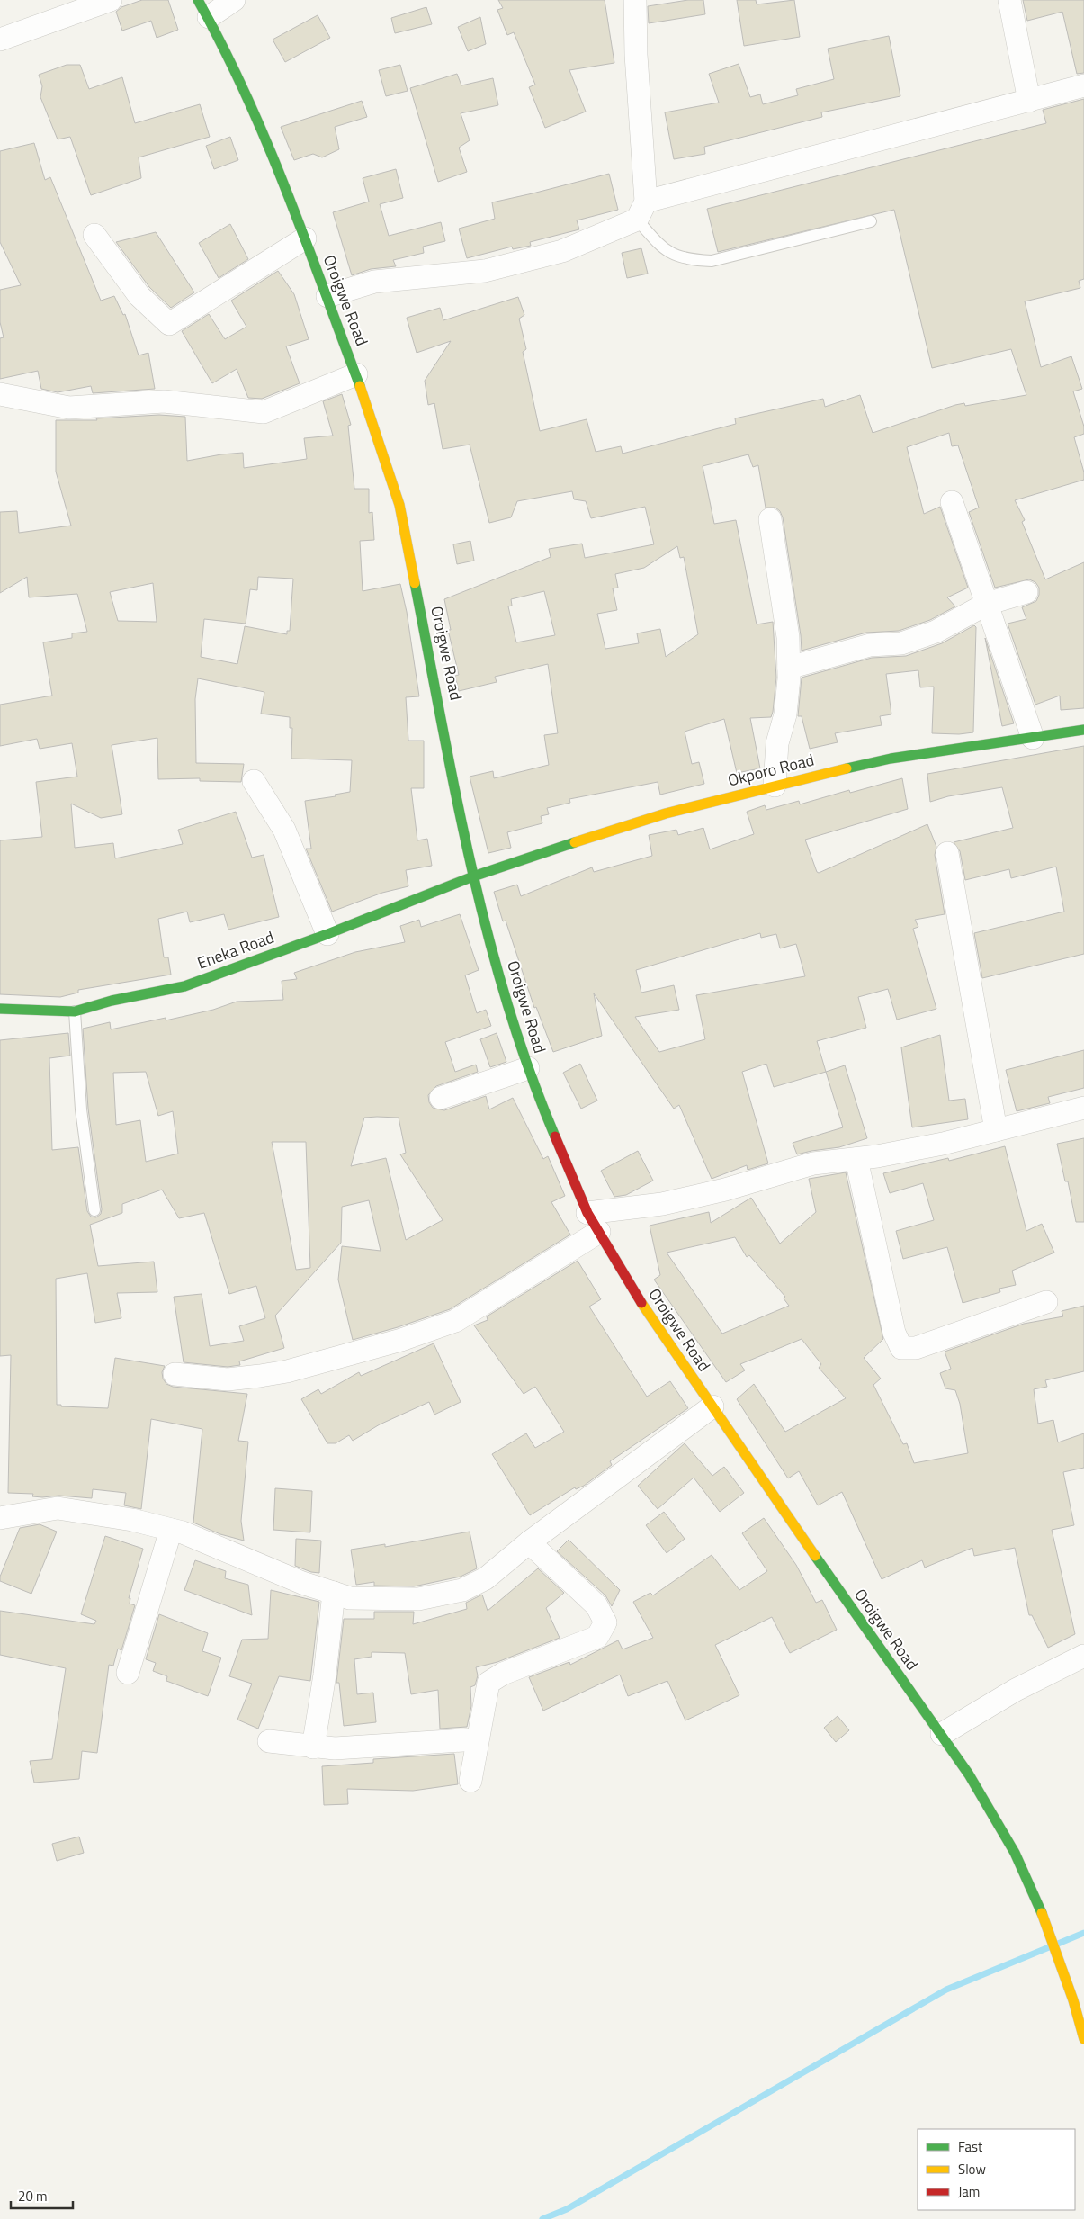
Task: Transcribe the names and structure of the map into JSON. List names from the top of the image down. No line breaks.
{"streets":{"street":["Oroigwe Road","Okporo Road","Eneka Road"]},"crossings":[["Oroigwe Road","Okporo Road"],["Oroigwe Road","Eneka Road"],["Okporo Road","Eneka Road"]],"legend":["Fast","Slow","Jam"],"scale_bar":"20 m"}
